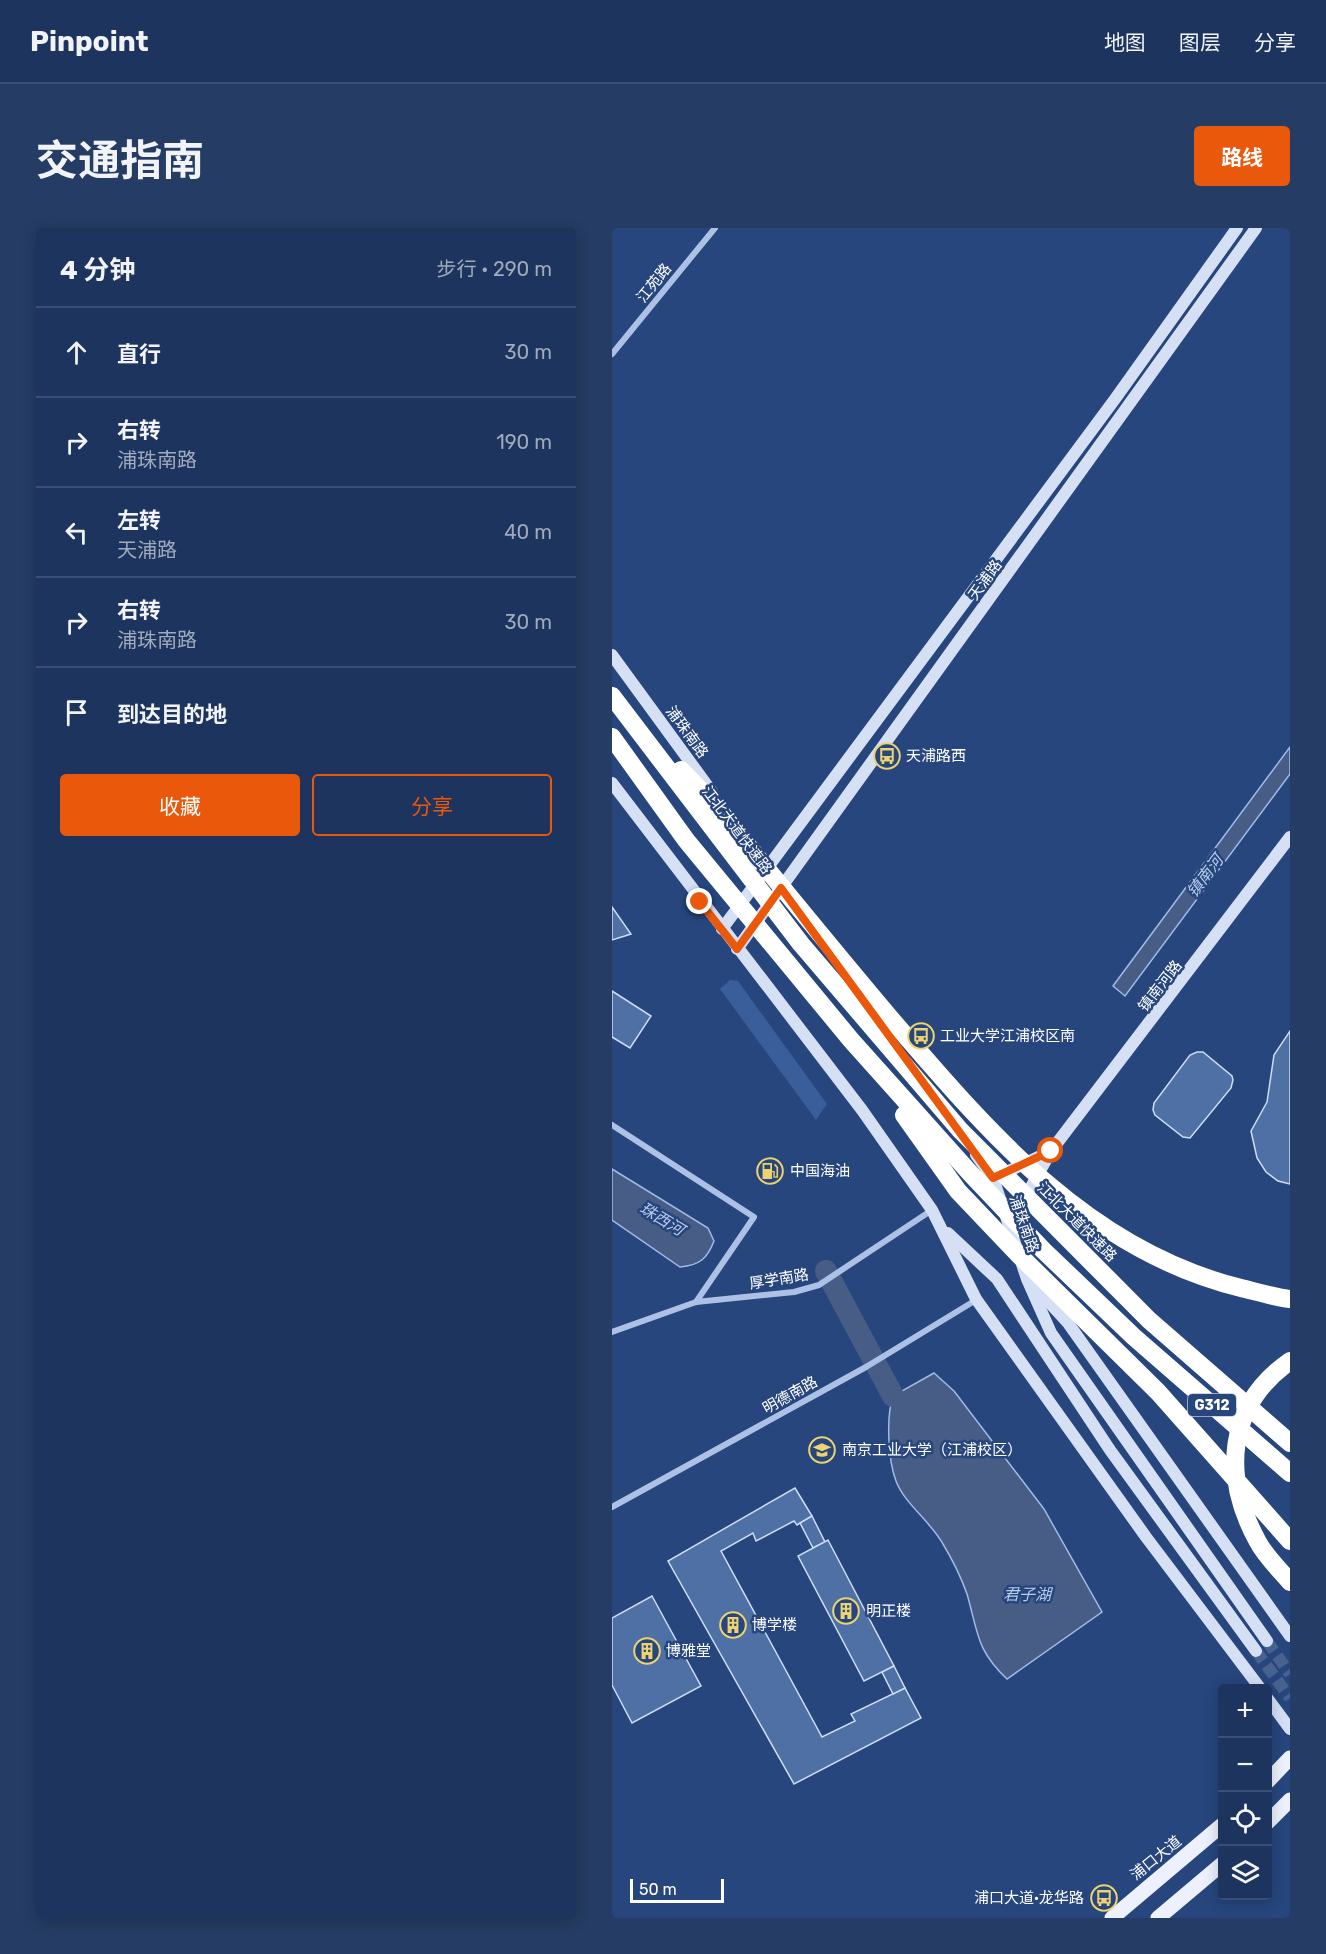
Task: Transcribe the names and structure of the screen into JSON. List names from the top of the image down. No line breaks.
{"streets":{"highway":["江北大道快速路","G312"],"main road":["浦口大道"],"street":["江苑路","天浦路","浦珠南路","镇南河路","厚学南路","明德南路"]},"crossings":[["天浦路","浦珠南路"],["浦珠南路","镇南河路"]],"water":["镇南河","珠西河","君子湖"],"places":{"bus stop":["天浦路西","工业大学江浦校区南","浦口大道·龙华路"],"fuel station":["中国海油"],"school or university":["南京工业大学（江浦校区）"],"building":["明正楼","博学楼","博雅堂"]},"scale_bar":"50 m","page":{"header":"Pinpoint","nav":["地图","图层","分享"],"title":"交通指南","buttons":["路线",["收藏","分享"]],"heading":["4 分钟","步行 · 290 m"],"list":[["直行","30 m"],["右转","浦珠南路","190 m"],["左转","天浦路","40 m"],["右转","浦珠南路","30 m"],"到达目的地"],"map_buttons":["+","−"],"scale":"50 m"}}
